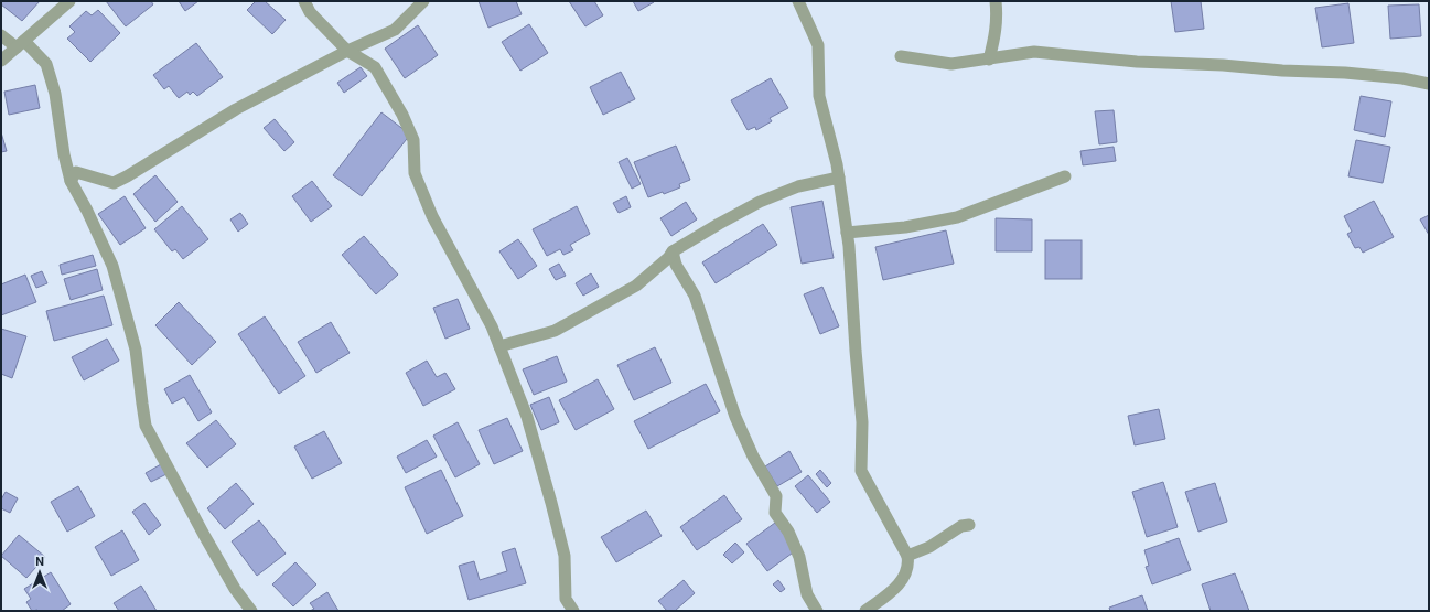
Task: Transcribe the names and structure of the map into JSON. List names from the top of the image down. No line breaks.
{"north":"top"}
